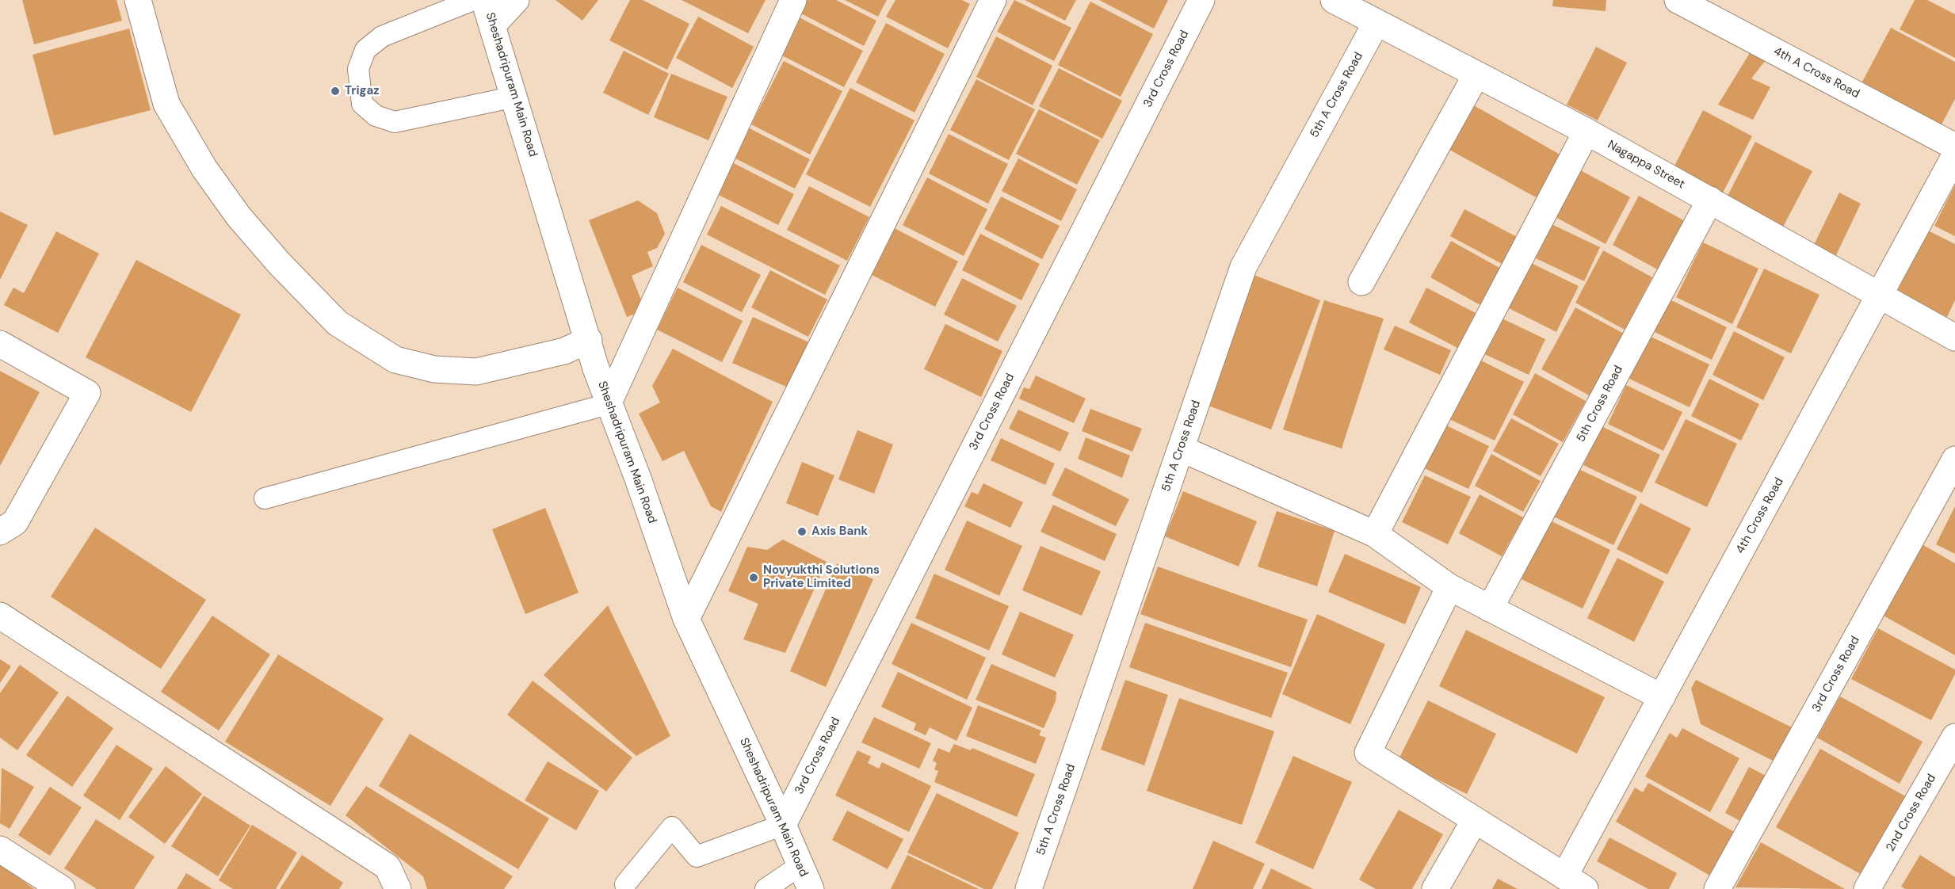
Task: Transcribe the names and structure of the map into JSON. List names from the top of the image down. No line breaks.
{"streets":{"street":["3rd Cross Road","4th A Cross Road","Sheshadripuram Main Road","5th A Cross Road","Nagappa Street","5th Cross Road","4th Cross Road","2nd Cross Road"]},"crossings":[["3rd Cross Road","Sheshadripuram Main Road"],["5th A Cross Road","Nagappa Street"],["Nagappa Street","5th Cross Road"],["Nagappa Street","4th Cross Road"]],"places":["Trigaz","Axis Bank","Novyukthi Solutions Private Limited"]}
